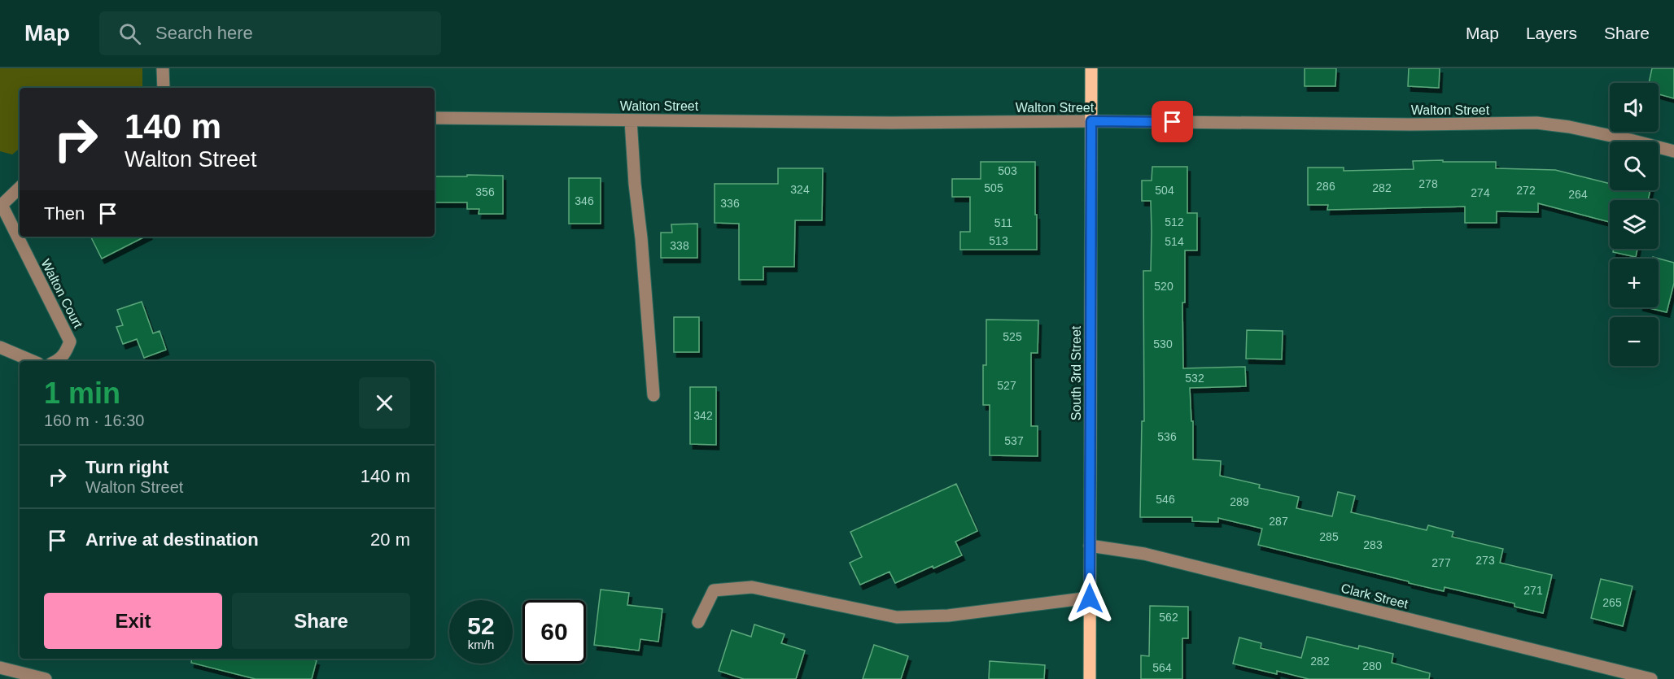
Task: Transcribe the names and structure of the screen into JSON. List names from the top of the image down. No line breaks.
{"streets":{"main road":["South 3rd Street"],"street":["Walton Street","Walton Court","Clark Street"]},"crossings":[["Walton Street","South 3rd Street"],["South 3rd Street","Clark Street"]],"house_numbers":["503","278","286","505","282","324","504","272","356","274","264","346","336","512","511","513","514","338","520","525","530","532","527","342","536","537","546","289","287","285","283","273","277","271","265","562","282","280","564"],"page":{"header":"Map","search":"Search here","nav":["Map","Layers","Share"],"map_buttons":["+","−"],"turn":["140 m","Walton Street"],"then":"Then","heading":["1 min","160 m · 16:30"],"list":[{"name":"Turn right","note":"Walton Street","value":"140 m"},{"name":"Arrive at destination","value":"20 m"}],"buttons":["Exit","Share"],"speed":"52 km/h","limit":"60"}}
